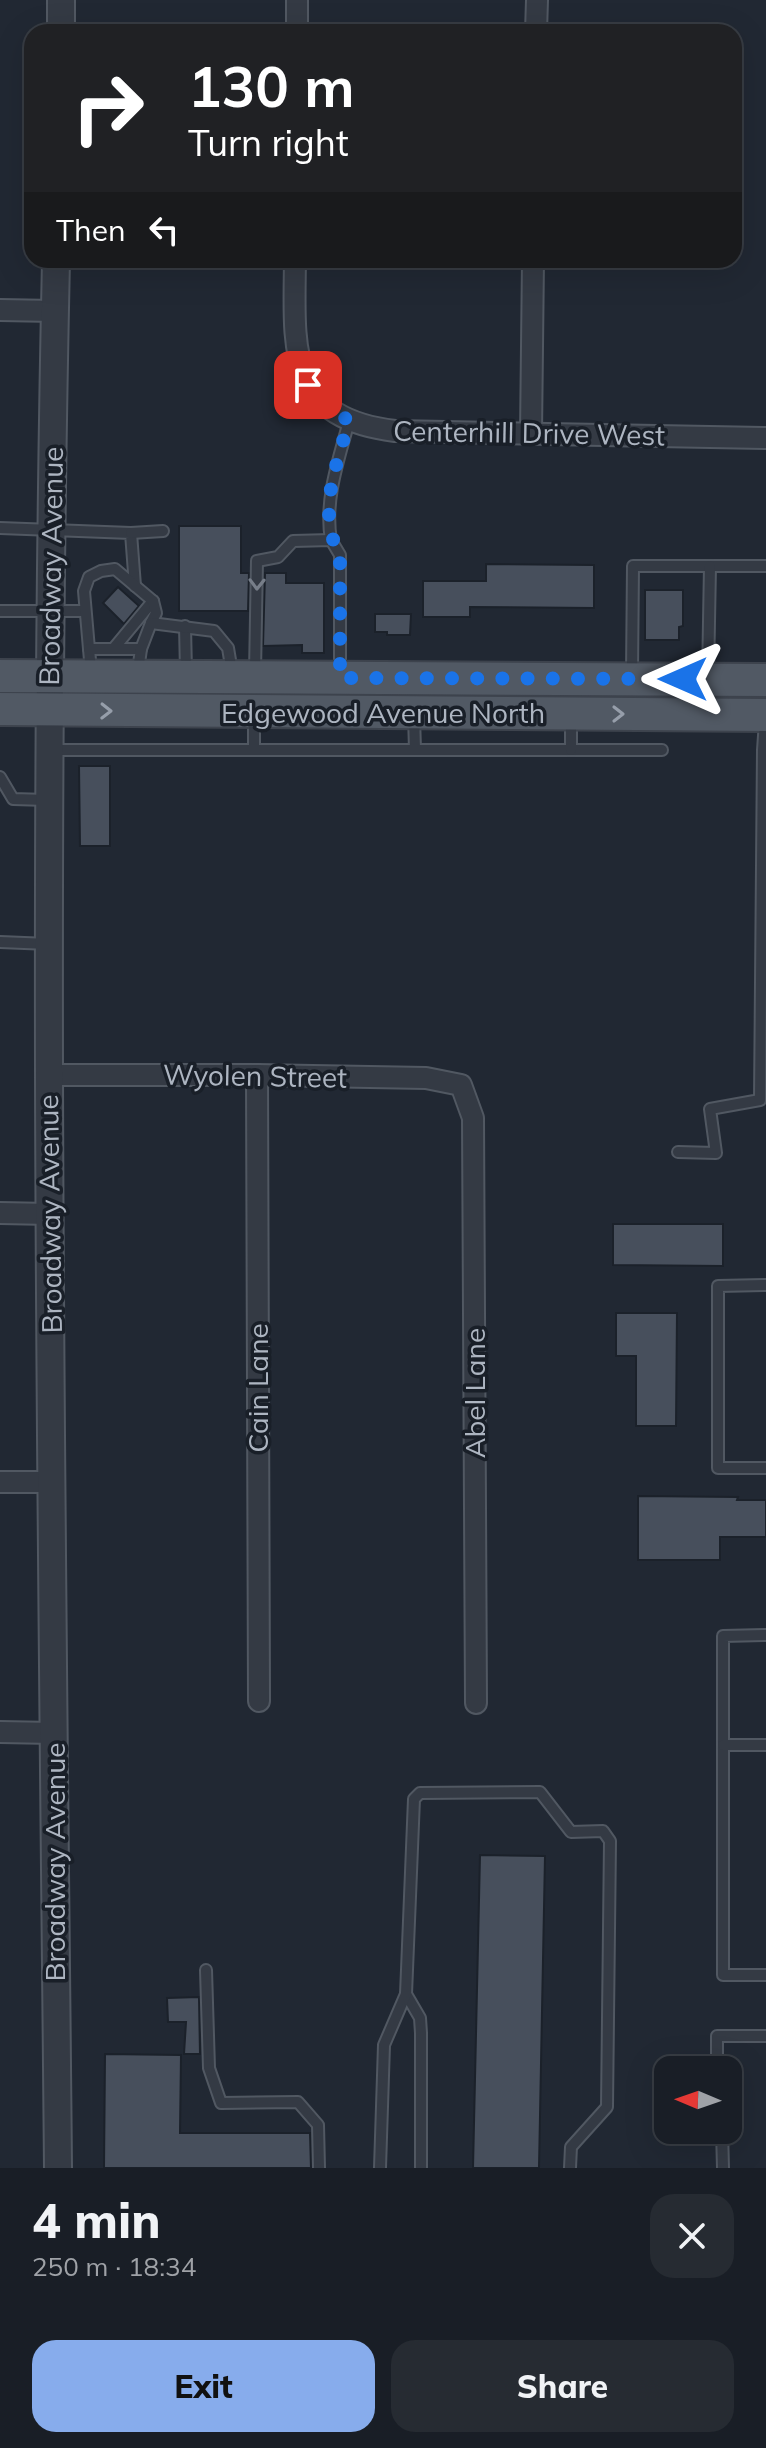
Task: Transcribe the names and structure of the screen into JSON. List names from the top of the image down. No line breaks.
{"streets":{"main road":["Edgewood Avenue North"],"street":["Centerhill Drive West","Broadway Avenue","Wyolen Street","Cain Lane","Abel Lane"]},"crossings":[["Broadway Avenue","Edgewood Avenue North"],["Broadway Avenue","Wyolen Street"],["Wyolen Street","Cain Lane"],["Wyolen Street","Abel Lane"]],"north":"left","page":{"turn":["130 m","Turn right"],"then":"Then","heading":["4 min","250 m · 18:34"],"buttons":["Exit","Share"]}}
